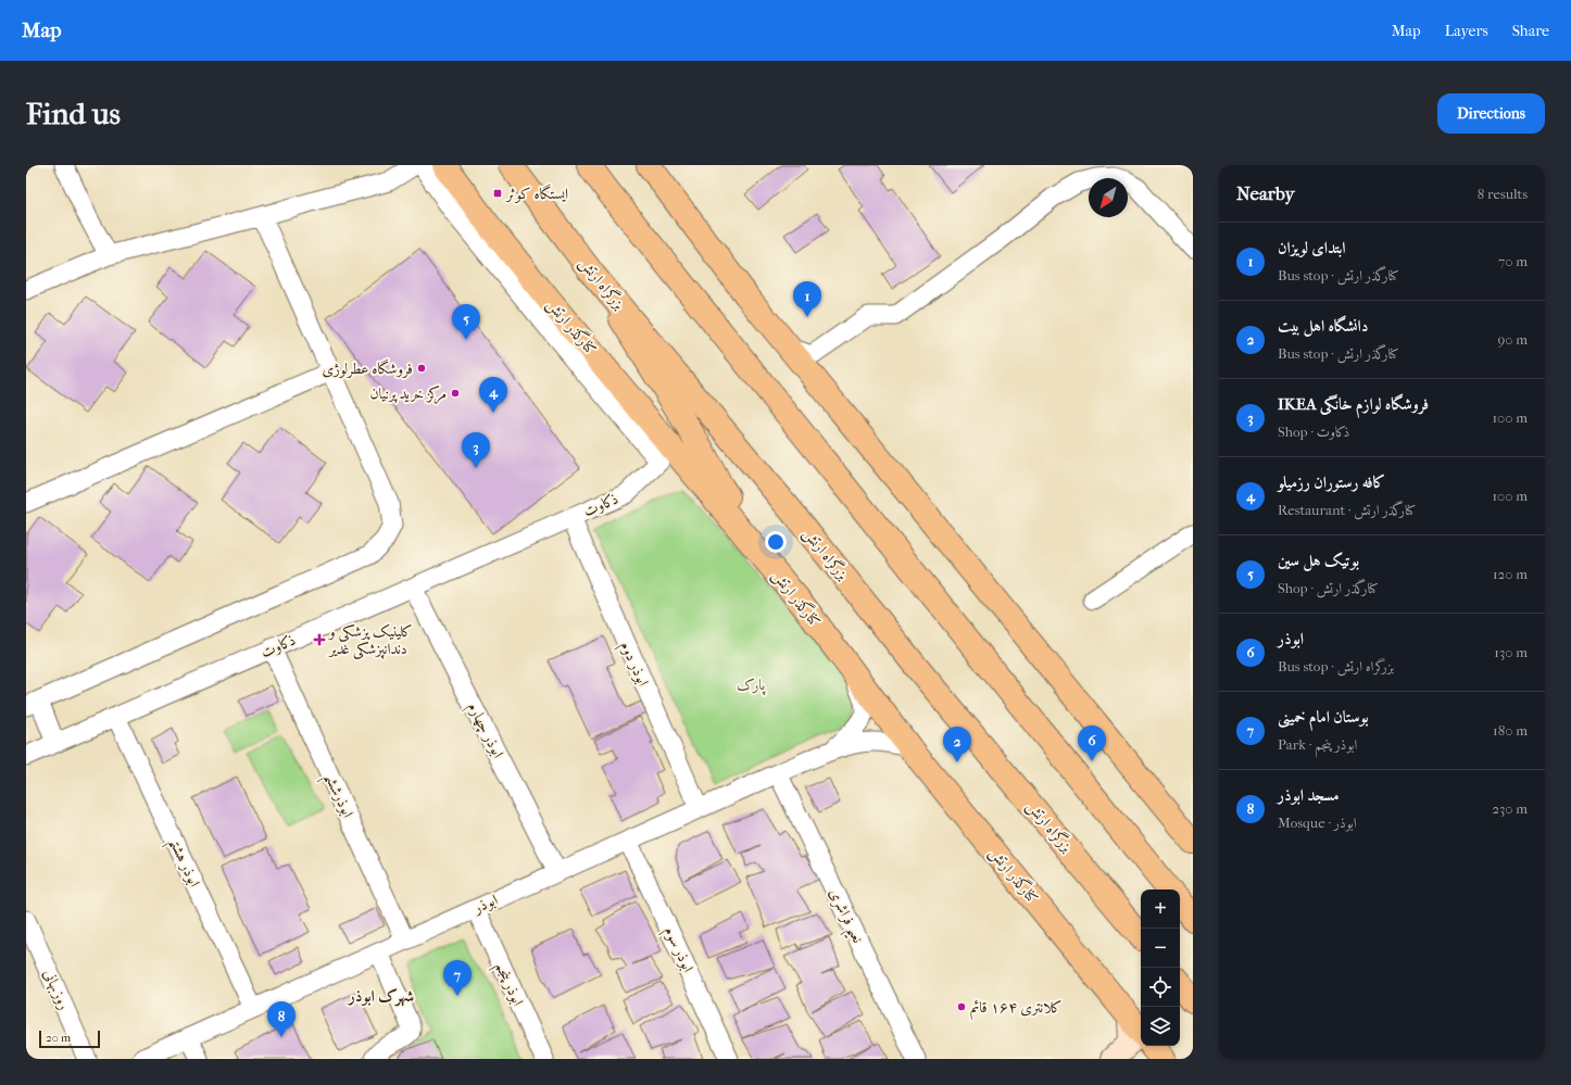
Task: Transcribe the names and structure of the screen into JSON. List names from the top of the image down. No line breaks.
{"streets":{"main road":["بزرگراه ارتش","کنارگذر ارتش"],"street":["ذکاوت","ابوذر دوم","ابوذر چهارم","ابوذرششم","ابوذر هشتم","ابوذر","نعیم فراشری","ابوذر سوم","ابوذر پنجم","روزبهانی"]},"crossings":[["کنارگذر ارتش","ابوذر"],["ذکاوت","ابوذر دوم"],["ذکاوت","ابوذر چهارم"],["ذکاوت","ابوذرششم"],["ذکاوت","ابوذر هشتم"],["ابوذر دوم","ابوذر"],["ابوذر چهارم","ابوذر"],["ابوذرششم","ابوذر"],["ابوذر هشتم","ابوذر"],["ابوذر","نعیم فراشری"],["ابوذر","ابوذر سوم"],["ابوذر","ابوذر پنجم"]],"districts":["شهرک ابوذر"],"parks":["پارک"],"places":{"transit":["ایستگاه کوثر"],"other":["فروشگاه عطرلوژی","مرکز خرید پرنیان","کلانتری ۱۶۴ قائم"],"health":["کلینیک پزشکی و دندانپزشکی غدیر"]},"scale_bar":"20 m","north":"bottom left","page":{"header":"Map","nav":["Map","Layers","Share"],"buttons":"Directions","title":"Find us","heading":["Nearby","8 results"],"list":[{"mark":"1","name":"ابتدای لویزان","note":"Bus stop · کنارگذر ارتش","value":"70 m"},{"mark":"2","name":"دانشگاه اهل بیت","note":"Bus stop · کنارگذر ارتش","value":"90 m"},{"mark":"3","name":"IKEA فروشگاه لوازم خانگی","note":"Shop · ذکاوت","value":"100 m"},{"mark":"4","name":"کافه رستوران رزمیلو","note":"Restaurant · کنارگذر ارتش","value":"100 m"},{"mark":"5","name":"بوتیک هل سین","note":"Shop · کنارگذر ارتش","value":"120 m"},{"mark":"6","name":"ابوذر","note":"Bus stop · بزرگراه ارتش","value":"130 m"},{"mark":"7","name":"بوستان امام خمینی","note":"Park · ابوذر پنجم","value":"180 m"},{"mark":"8","name":"مسجد ابوذر","note":"Mosque · ابوذر","value":"230 m"}],"pins":["1","5","4","3","6","2","7","8"],"map_buttons":["+","−"],"scale":"20 m"}}
